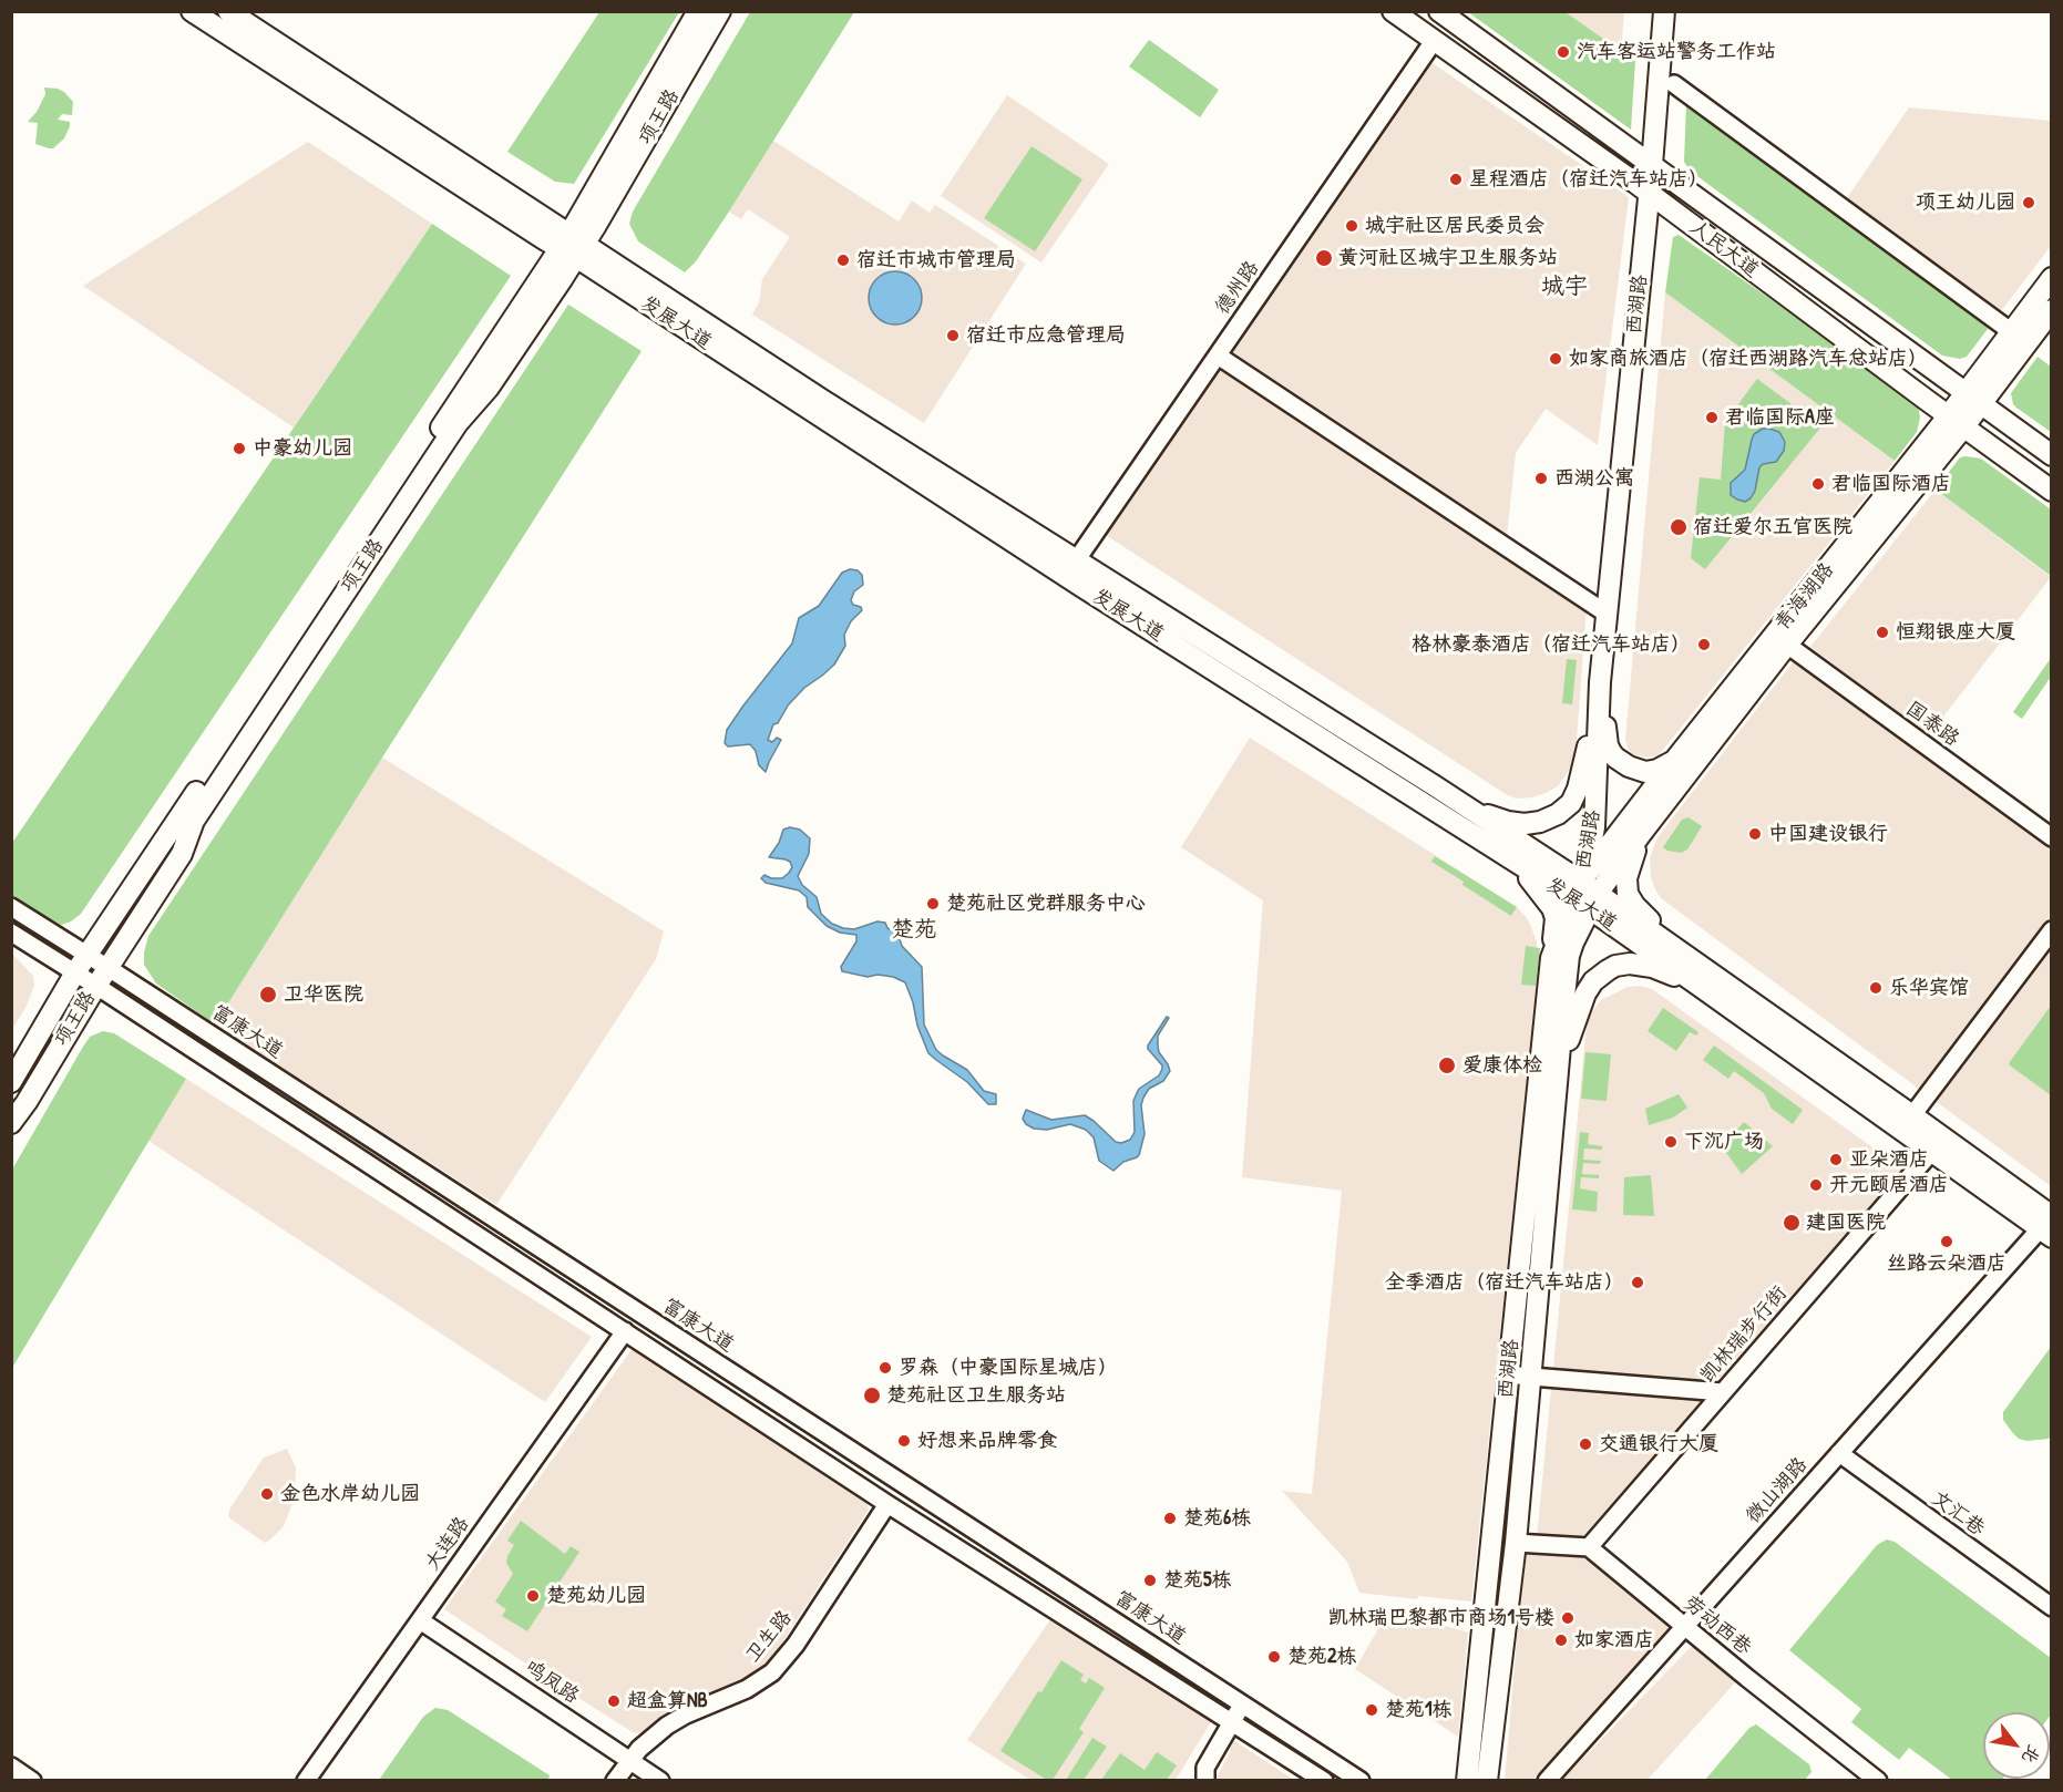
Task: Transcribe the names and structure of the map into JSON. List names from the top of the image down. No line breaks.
{"streets":{"main road":["项王路","人民大道","西湖路","发展大道","青海湖路"],"street":["德州路","国泰路","富康大道","凯林瑞步行街","微山湖路","文汇巷","大连路","劳动西巷","卫生路","鸣凤路"]},"crossings":[["项王路","发展大道"],["项王路","富康大道"],["人民大道","德州路"],["人民大道","西湖路"],["人民大道","青海湖路"],["德州路","发展大道"],["西湖路","发展大道"],["西湖路","青海湖路"],["发展大道","青海湖路"],["发展大道","凯林瑞步行街"],["发展大道","微山湖路"],["青海湖路","国泰路"],["凯林瑞步行街","劳动西巷"],["微山湖路","文汇巷"],["微山湖路","劳动西巷"],["大连路","鸣凤路"],["卫生路","鸣凤路"]],"districts":["城宇","楚苑"],"places":["汽车客运站警务工作站","星程酒店（宿迁汽车站店）","项王幼儿园","城宇社区居民委员会","黄河社区城宇卫生服务站","宿迁市城市管理局","宿迁市应急管理局","如家商旅酒店（宿迁西湖路汽车总站店）","君临国际A座","中豪幼儿园","西湖公寓","君临国际酒店","宿迁爱尔五官医院","恒翔银座大厦","格林豪泰酒店（宿迁汽车站店）","中国建设银行","楚苑社区党群服务中心","乐华宾馆","卫华医院","爱康体检","下沉广场","亚朵酒店","开元颐居酒店","建国医院","丝路云朵酒店","全季酒店（宿迁汽车站店）","罗森（中豪国际星城店）","楚苑社区卫生服务站","好想来品牌零食","交通银行大厦","金色水岸幼儿园","楚苑6栋","楚苑5栋","楚苑幼儿园","凯林瑞巴黎都市商场1号楼","如家酒店","楚苑2栋","超盒算NB","楚苑1栋"],"north":"bottom right"}
